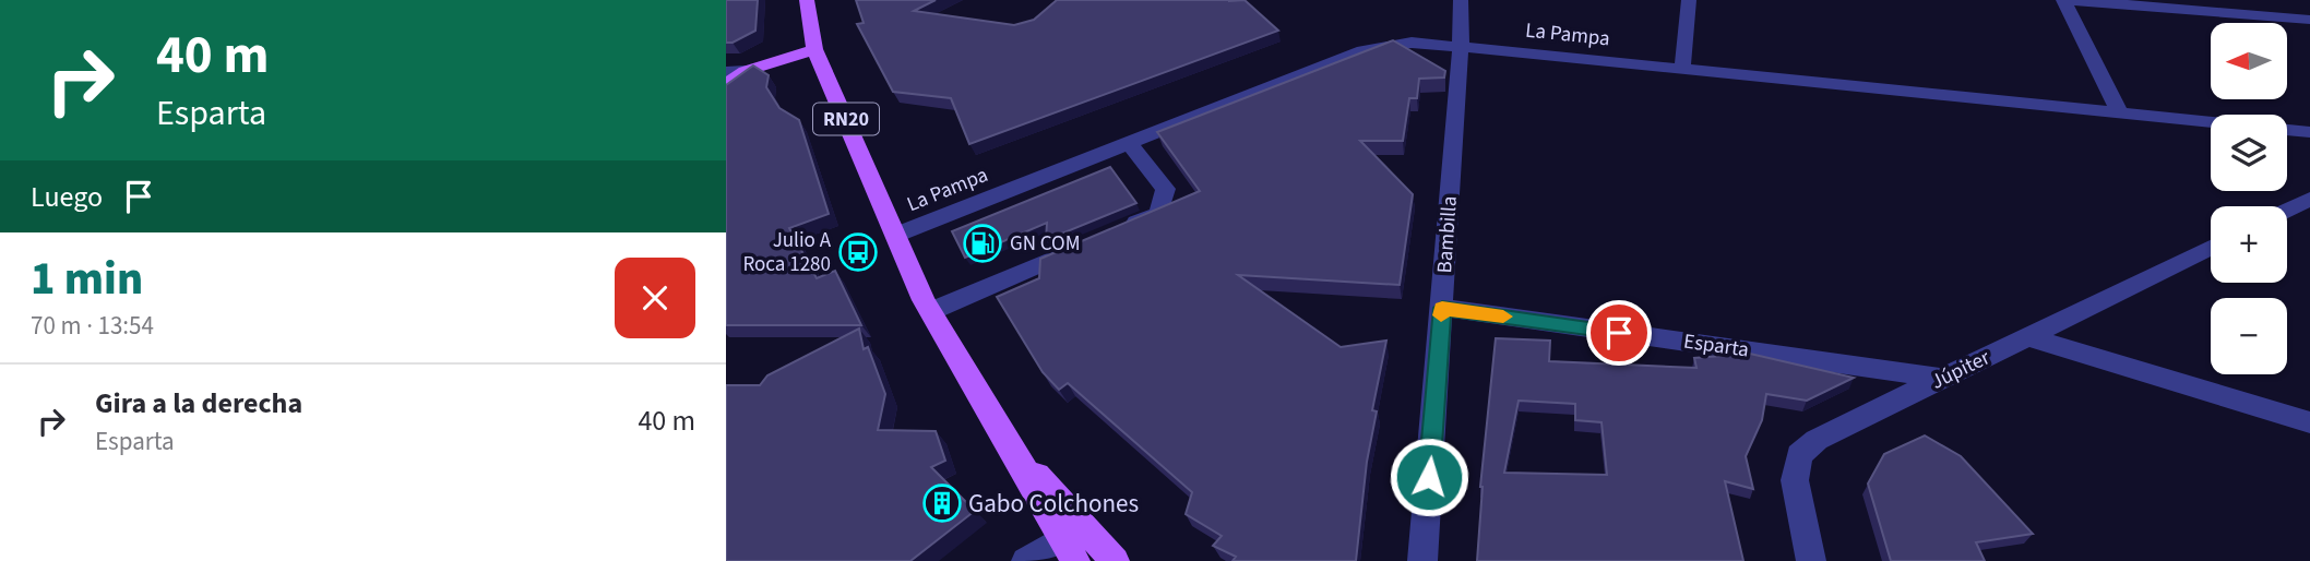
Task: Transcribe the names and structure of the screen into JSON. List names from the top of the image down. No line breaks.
{"streets":{"main road":["RN20"],"street":["La Pampa","Bambilla","Esparta","Júpiter"]},"crossings":[["La Pampa","RN20"],["La Pampa","Bambilla"],["Bambilla","Esparta"],["Esparta","Júpiter"]],"places":{"fuel station":["GN COM"],"bus stop":["Julio A Roca 1280"],"building":["Gabo Colchones"]},"north":"left","page":{"turn":["40 m","Esparta"],"map_buttons":["+","−"],"then":"Luego","heading":["1 min","70 m · 13:54"],"list":[{"name":"Gira a la derecha","note":"Esparta","value":"40 m"}]}}
